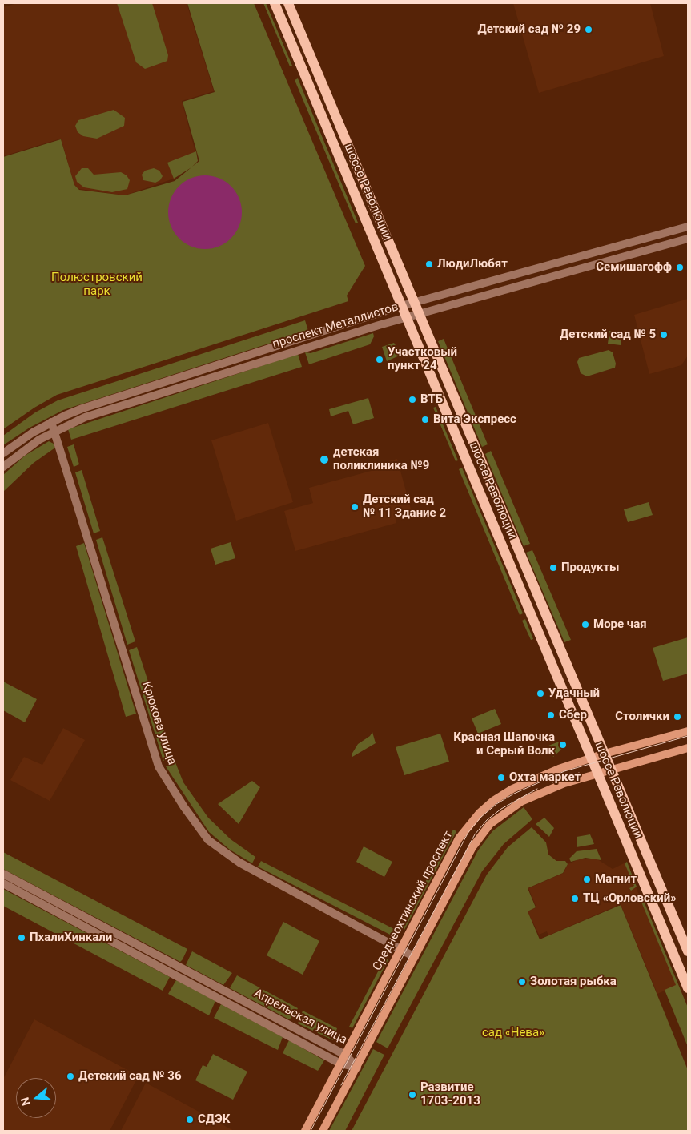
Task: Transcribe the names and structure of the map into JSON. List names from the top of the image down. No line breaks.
{"streets":{"main road":["шоссе Революции","Среднеохтинский проспект"],"street":["проспект Металлистов","Крюкова улица","Апрельская улица"]},"crossings":[["шоссе Революции","проспект Металлистов"],["шоссе Революции","Среднеохтинский проспект"],["проспект Металлистов","Крюкова улица"],["Крюкова улица","Среднеохтинский проспект"],["Среднеохтинский проспект","Апрельская улица"]],"parks":["Полюстровский парк","сад «Нева»"],"places":["Детский сад № 29","ЛюдиЛюбят","Семишагофф","Детский сад № 5","Участковый пункт 24","ВТБ","Вита Экспресс","детская поликлиника №9","Детский сад № 11 Здание 2","Продукты","Море чая","Удачный","Сбер","Столички","Красная Шапочка и Серый Волк","Охта маркет","Магнит","ТЦ «Орловский»","ПхалиХинкали","Золотая рыбка","Детский сад № 36","Развитие 1703-2013","СДЭК"],"north":"left"}
